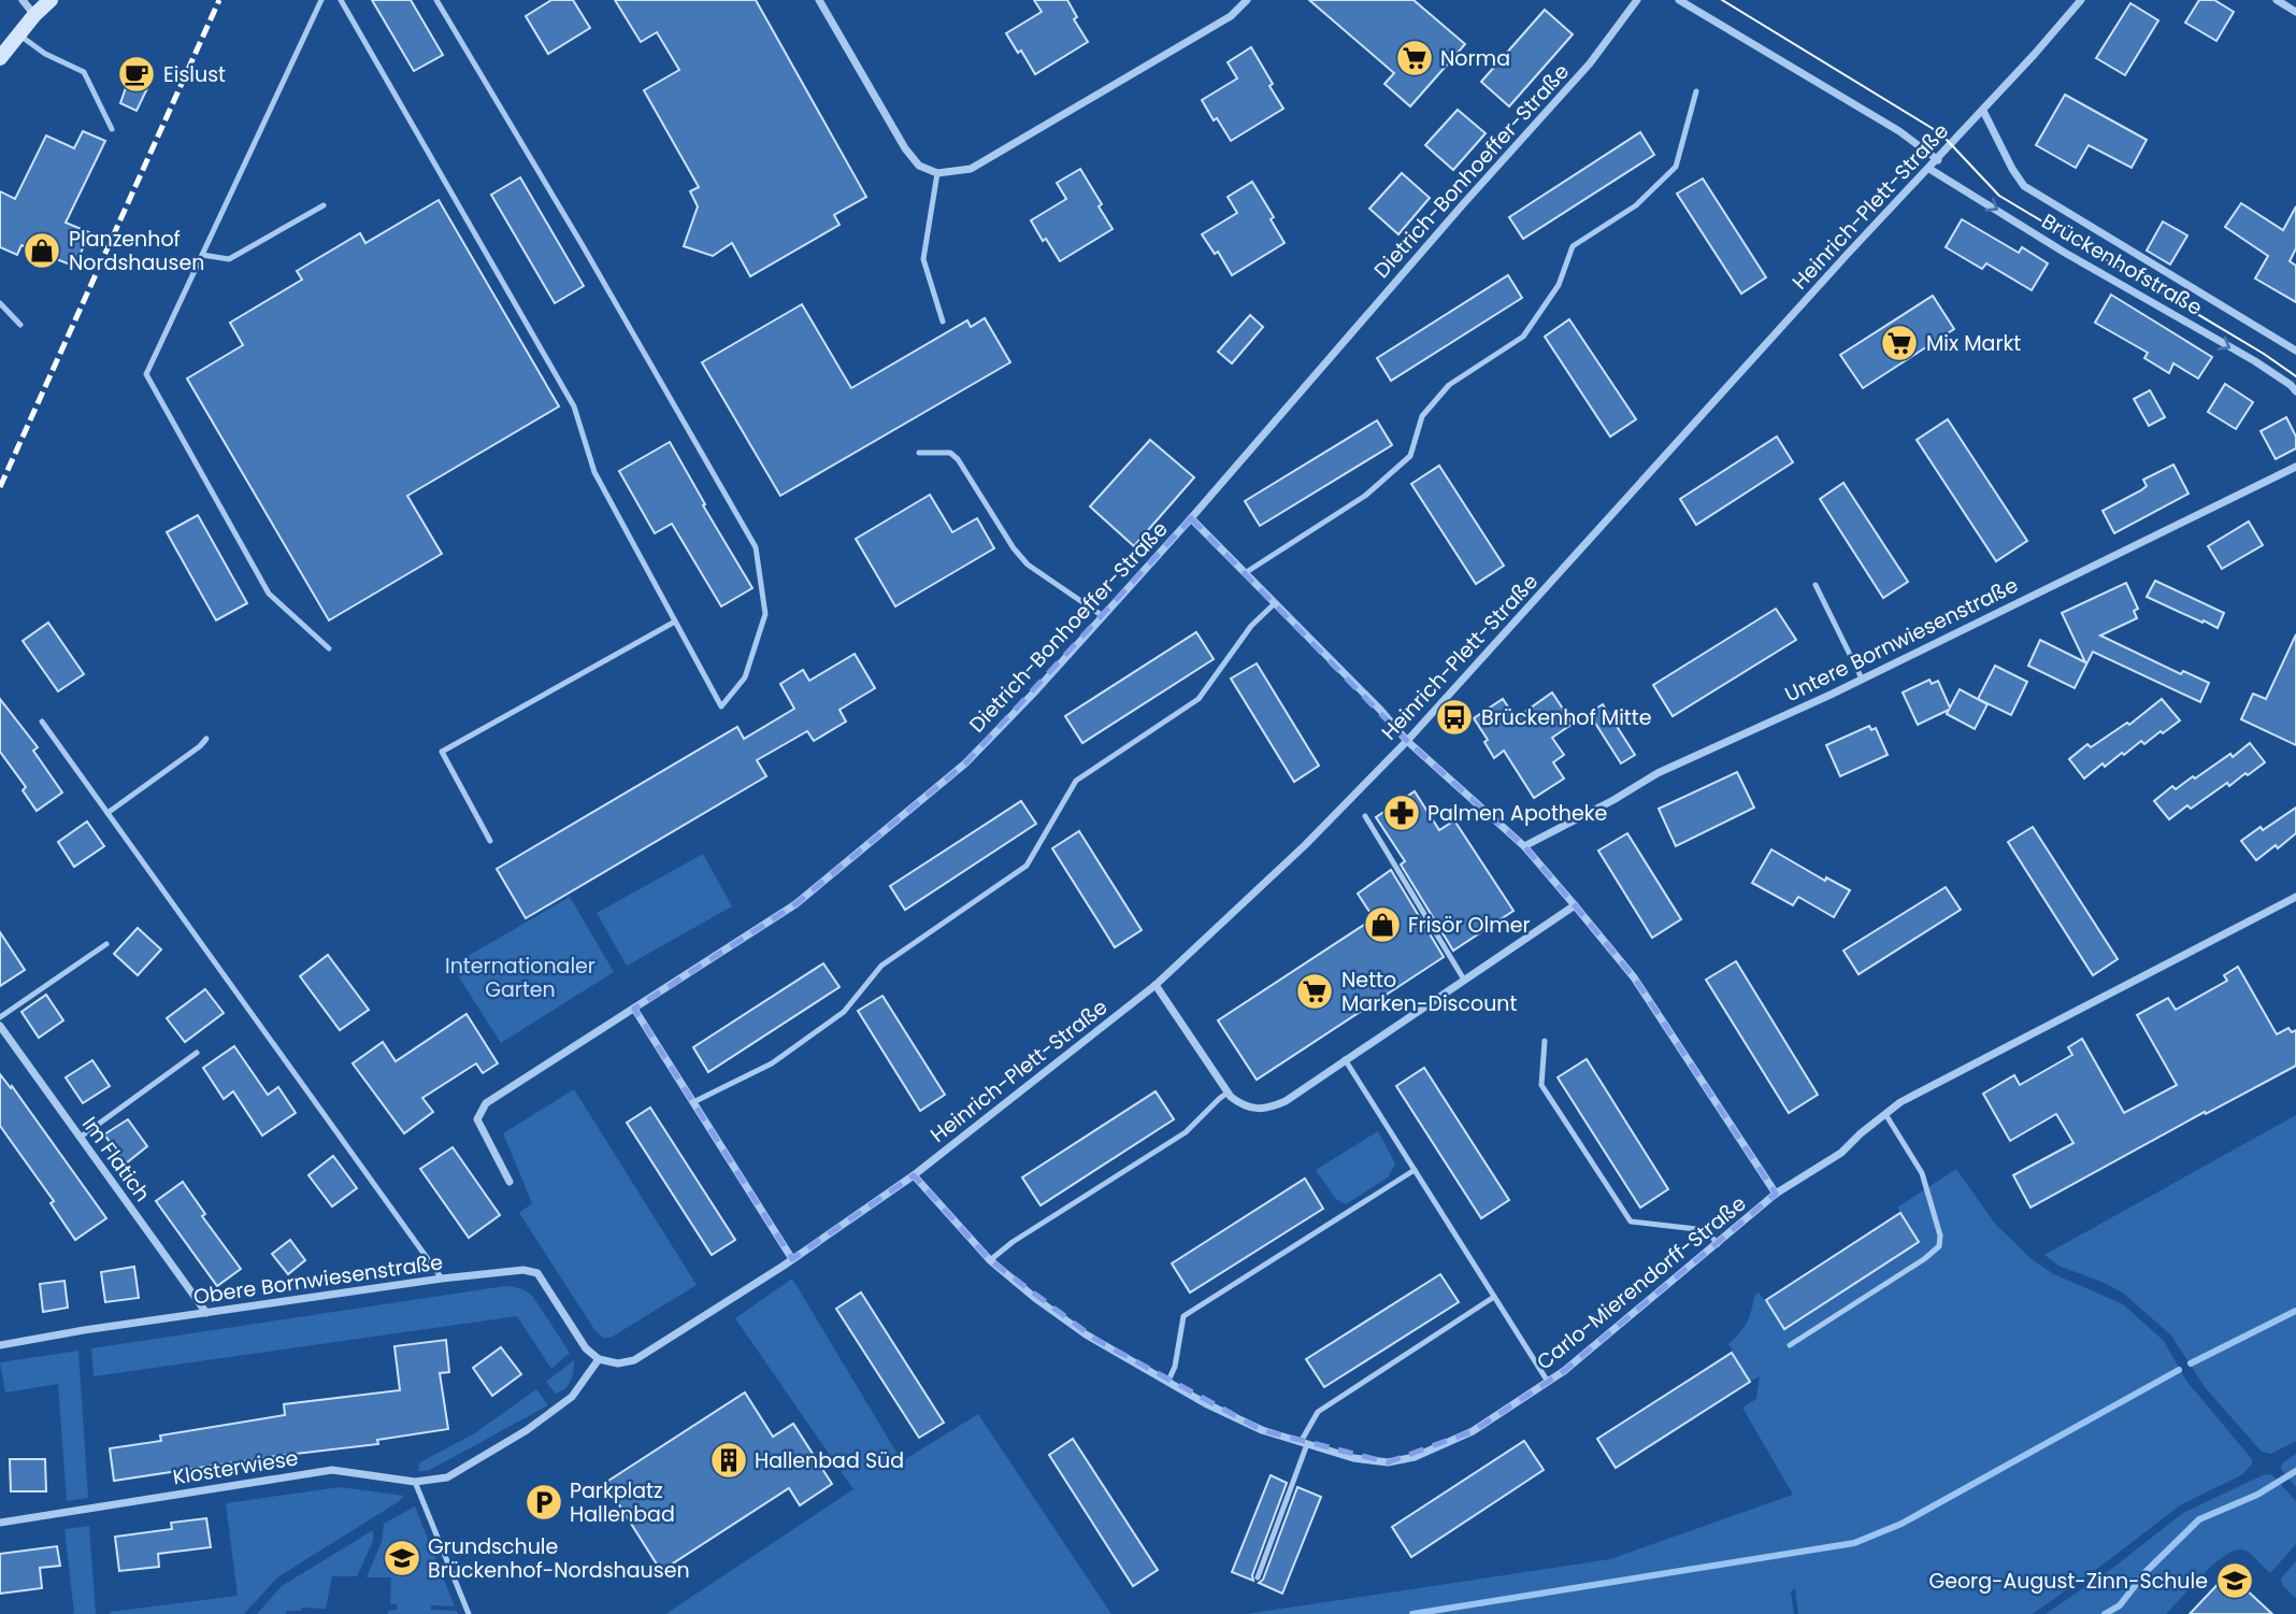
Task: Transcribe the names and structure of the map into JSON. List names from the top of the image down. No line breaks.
{"streets":{"street":["Dietrich-Bonhoeffer-Straße","Heinrich-Plett-Straße","Brückenhofstraße","Untere Bornwiesenstraße","Im Flatich","Obere Bornwiesenstraße","Carlo-Mierendorff-Straße","Klosterwiese"]},"crossings":[["Dietrich-Bonhoeffer-Straße","Carlo-Mierendorff-Straße"],["Heinrich-Plett-Straße","Brückenhofstraße"],["Heinrich-Plett-Straße","Obere Bornwiesenstraße"],["Heinrich-Plett-Straße","Carlo-Mierendorff-Straße"],["Heinrich-Plett-Straße","Klosterwiese"],["Untere Bornwiesenstraße","Carlo-Mierendorff-Straße"],["Im Flatich","Obere Bornwiesenstraße"],["Obere Bornwiesenstraße","Klosterwiese"]],"parks":["Internationaler Garten"],"places":{"supermarket":["Norma","Mix Markt","Netto Marken-Discount"],"cafe":["Eislust"],"shop":["Planzenhof Nordshausen","Frisör Olmer"],"bus stop":["Brückenhof Mitte"],"pharmacy":["Palmen Apotheke"],"building":["Hallenbad Süd"],"parking":["Parkplatz Hallenbad"],"school or university":["Grundschule Brückenhof-Nordshausen","Georg-August-Zinn-Schule"]}}
